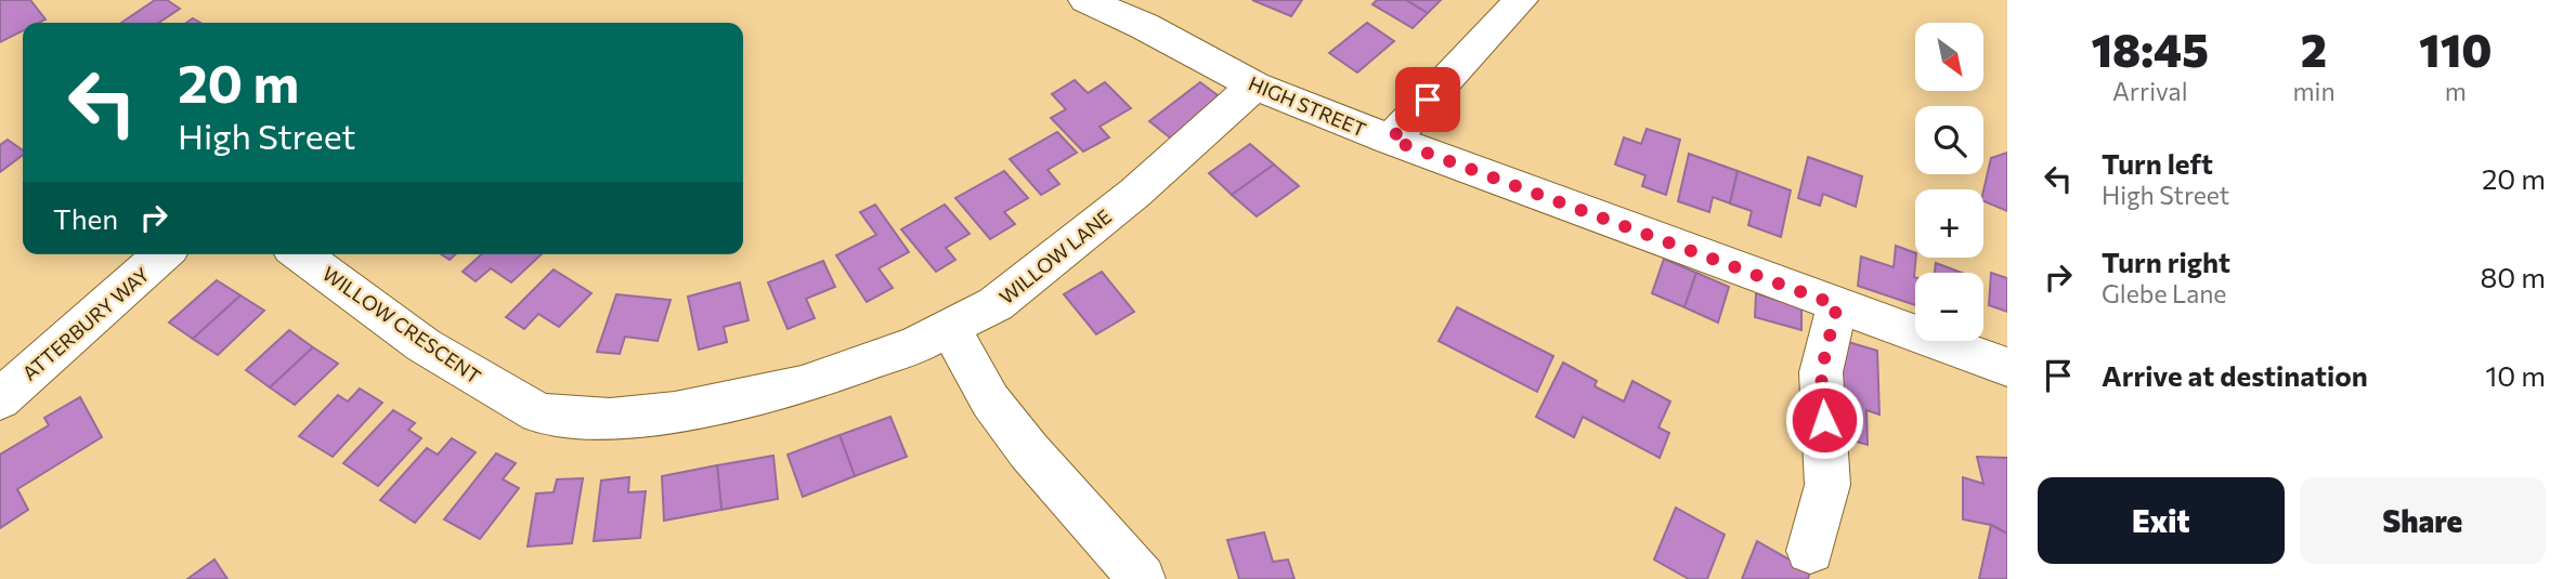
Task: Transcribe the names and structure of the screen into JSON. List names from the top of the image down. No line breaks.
{"streets":{"street":["HIGH STREET","WILLOW LANE","ATTERBURY WAY","WILLOW CRESCENT"]},"crossings":[["HIGH STREET","WILLOW LANE"],["WILLOW LANE","WILLOW CRESCENT"]],"north":"bottom right","page":{"eta":["18:45","Arrival","2","min","110","m"],"map_buttons":["+","−"],"turn":["20 m","High Street"],"list":[{"name":"Turn left","note":"High Street","value":"20 m"},{"name":"Turn right","note":"Glebe Lane","value":"80 m"},{"name":"Arrive at destination","value":"10 m"}],"then":"Then","buttons":["Exit","Share"]}}
